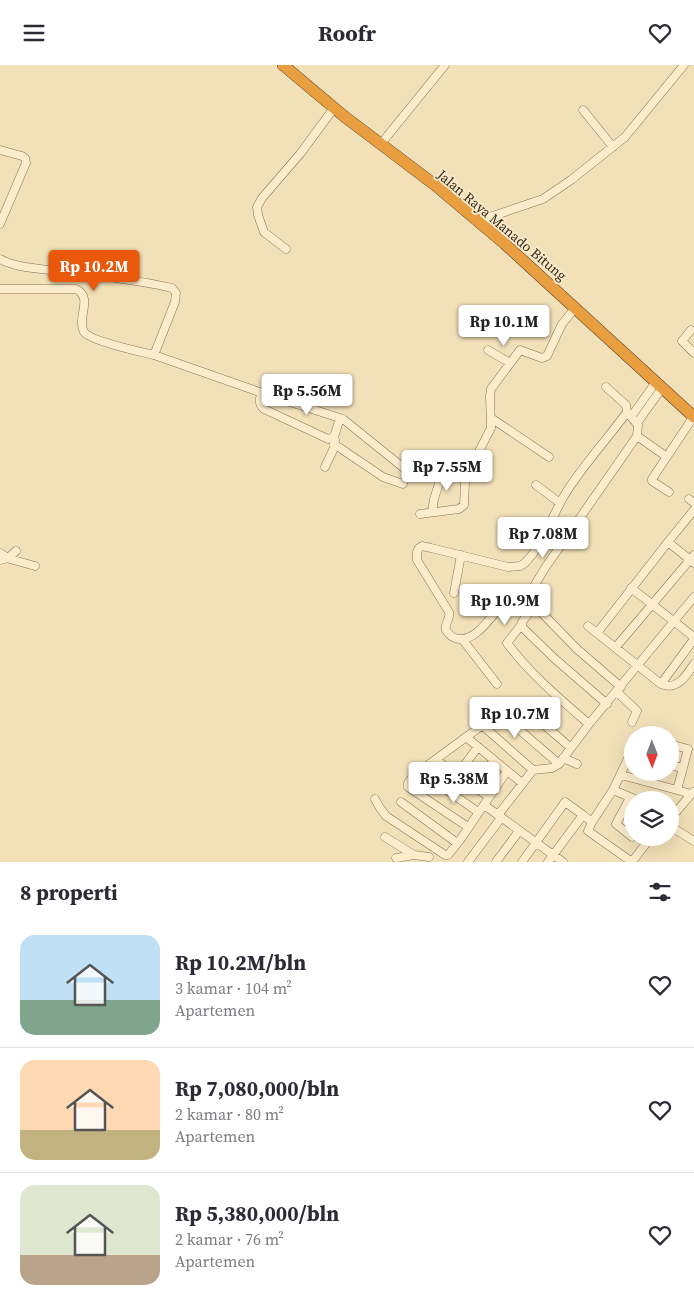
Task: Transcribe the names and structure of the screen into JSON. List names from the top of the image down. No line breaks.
{"streets":{"highway":["Jalan Raya Manado Bitung"]},"north":"bottom","page":{"header":"Roofr","price":["Rp 10.2M","Rp 10.1M","Rp 5.56M","Rp 7.55M","Rp 7.08M","Rp 10.9M","Rp 10.7M","Rp 5.38M"],"heading":"8 properti","list":[{"name":"Rp 10.2M/bln","note":"3 kamar · 104 m² · Apartemen"},{"name":"Rp 7,080,000/bln","note":"2 kamar · 80 m² · Apartemen"},{"name":"Rp 5,380,000/bln","note":"2 kamar · 76 m² · Apartemen"}]}}
